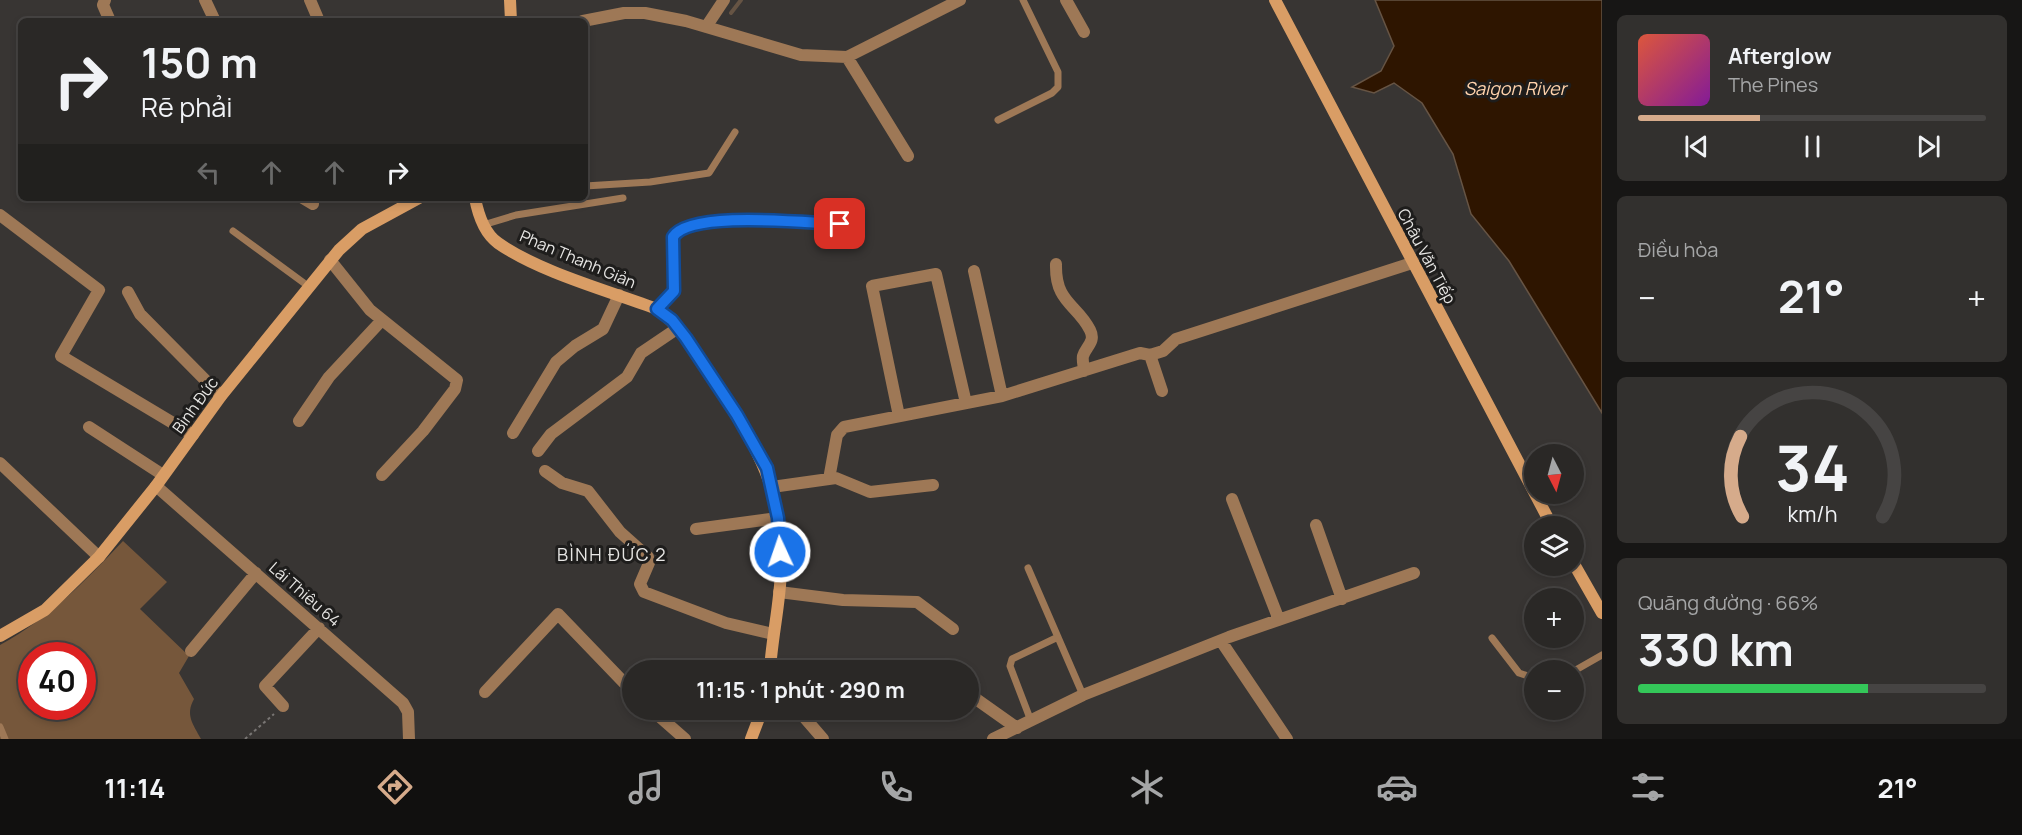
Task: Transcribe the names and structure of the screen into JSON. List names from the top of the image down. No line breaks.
{"streets":{"street":["Châu Văn Tiếp","Phan Thanh Giản","Bình Đức","Lái Thiêu 64"]},"crossings":[["Bình Đức","Lái Thiêu 64"]],"districts":["BÌNH ĐỨC 2"],"water":["Saigon River"],"north":"bottom","page":{"turn":["150 m","Rẽ phải"],"song":["Afterglow","The Pines"],"tile":["Điều hòa",["Quãng đường · 66%","330 km"]],"heat":["−","21°","+"],"map_buttons":["+","−"],"limit":"40","trip":"11:15 · 1 phút · 290 m","tabs":["11:14","21°"],"gauge":["34","km/h"]}}
